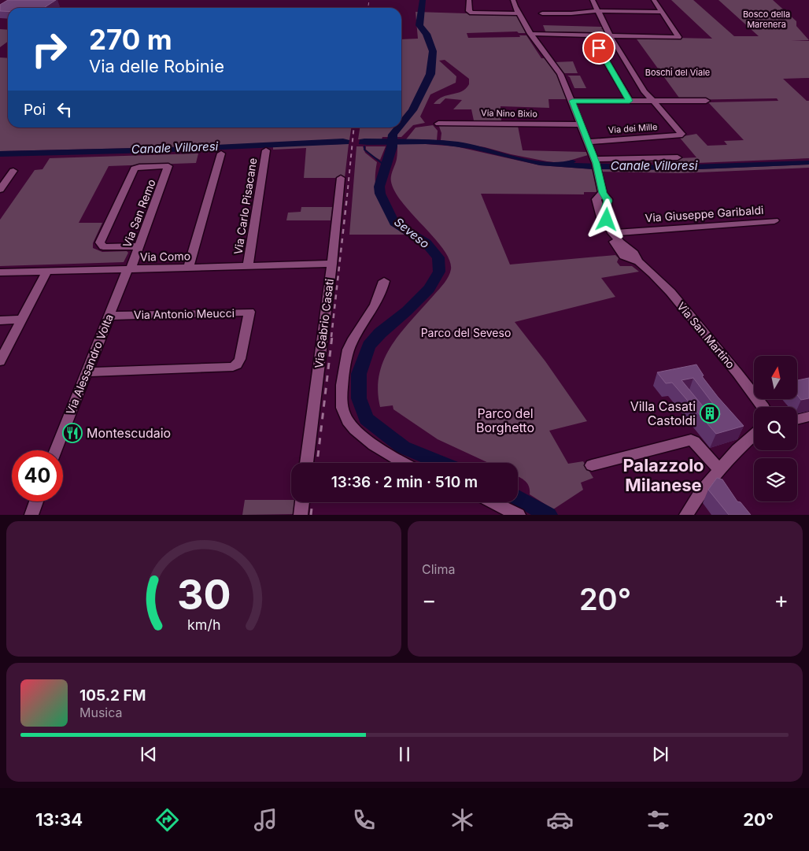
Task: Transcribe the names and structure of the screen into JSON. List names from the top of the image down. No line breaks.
{"streets":{"street":["Via Nino Bixio","Via dei Mille","Via Carlo Pisacane","Via San Remo","Via Giuseppe Garibaldi","Via Como","Via Antonio Meucci","Via Gabrio Casati","Via San Martino","Via Alessandro Volta"]},"crossings":[["Via Nino Bixio","Via San Martino"],["Via dei Mille","Via San Martino"],["Via Carlo Pisacane","Via Como"],["Via San Remo","Via Como"],["Via San Remo","Via Alessandro Volta"],["Via Giuseppe Garibaldi","Via San Martino"],["Via Como","Via Gabrio Casati"],["Via Como","Via Alessandro Volta"],["Via Antonio Meucci","Via Alessandro Volta"]],"districts":["Palazzolo Milanese"],"water":["Canale Villoresi","Seveso"],"parks":["Bosco della Marenera","Boschi del Viale","Parco del Seveso","Parco del Borghetto"],"places":{"building":["Villa Casati Castoldi"],"restaurant":["Montescudaio"]},"north":"top","page":{"turn":["270 m","Via delle Robinie"],"then":"Poi","limit":"40","trip":"13:36 · 2 min · 510 m","tile":"Clima","heat":["−","20°","+"],"song":["105.2 FM","Musica"],"tabs":["13:34","20°"],"gauge":["30","km/h"]}}
